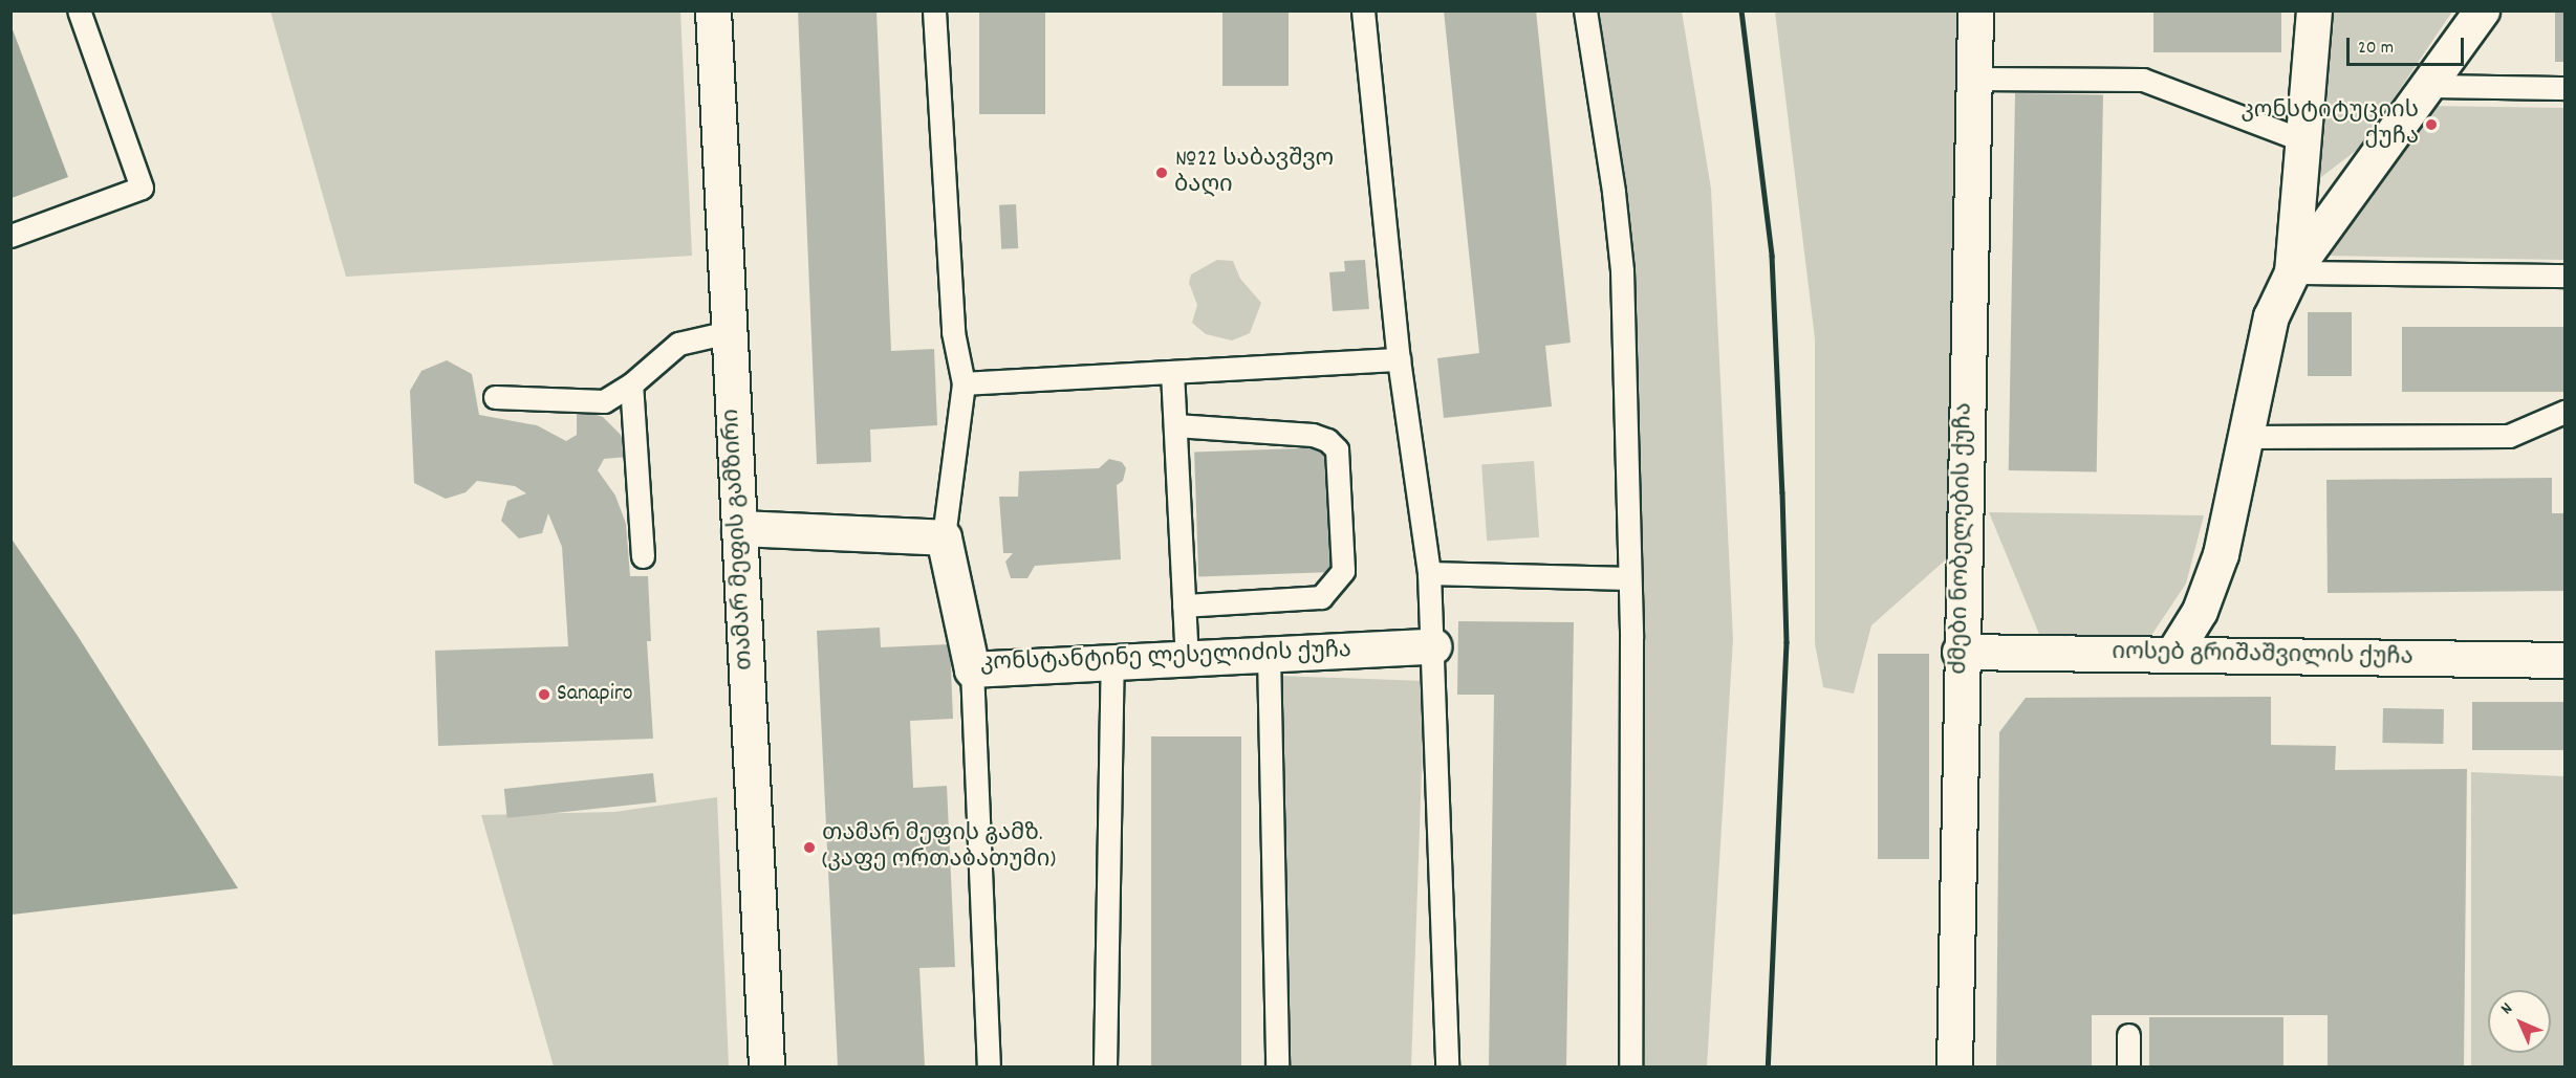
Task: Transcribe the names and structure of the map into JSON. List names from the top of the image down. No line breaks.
{"streets":{"street":["ძმები ნობელების ქუჩა","თამარ მეფის გამზირი","იოსებ გრიშაშვილის ქუჩა","კონსტანტინე ლესელიძის ქუჩა"]},"crossings":[["ძმები ნობელების ქუჩა","იოსებ გრიშაშვილის ქუჩა"]],"places":["კონსტიტუციის ქუჩა","№22 საბავშვო ბაღი","Sanapiro","თამარ მეფის გამზ. (კაფე ორთაბათუმი)"],"scale_bar":"20 m","north":"top left"}
